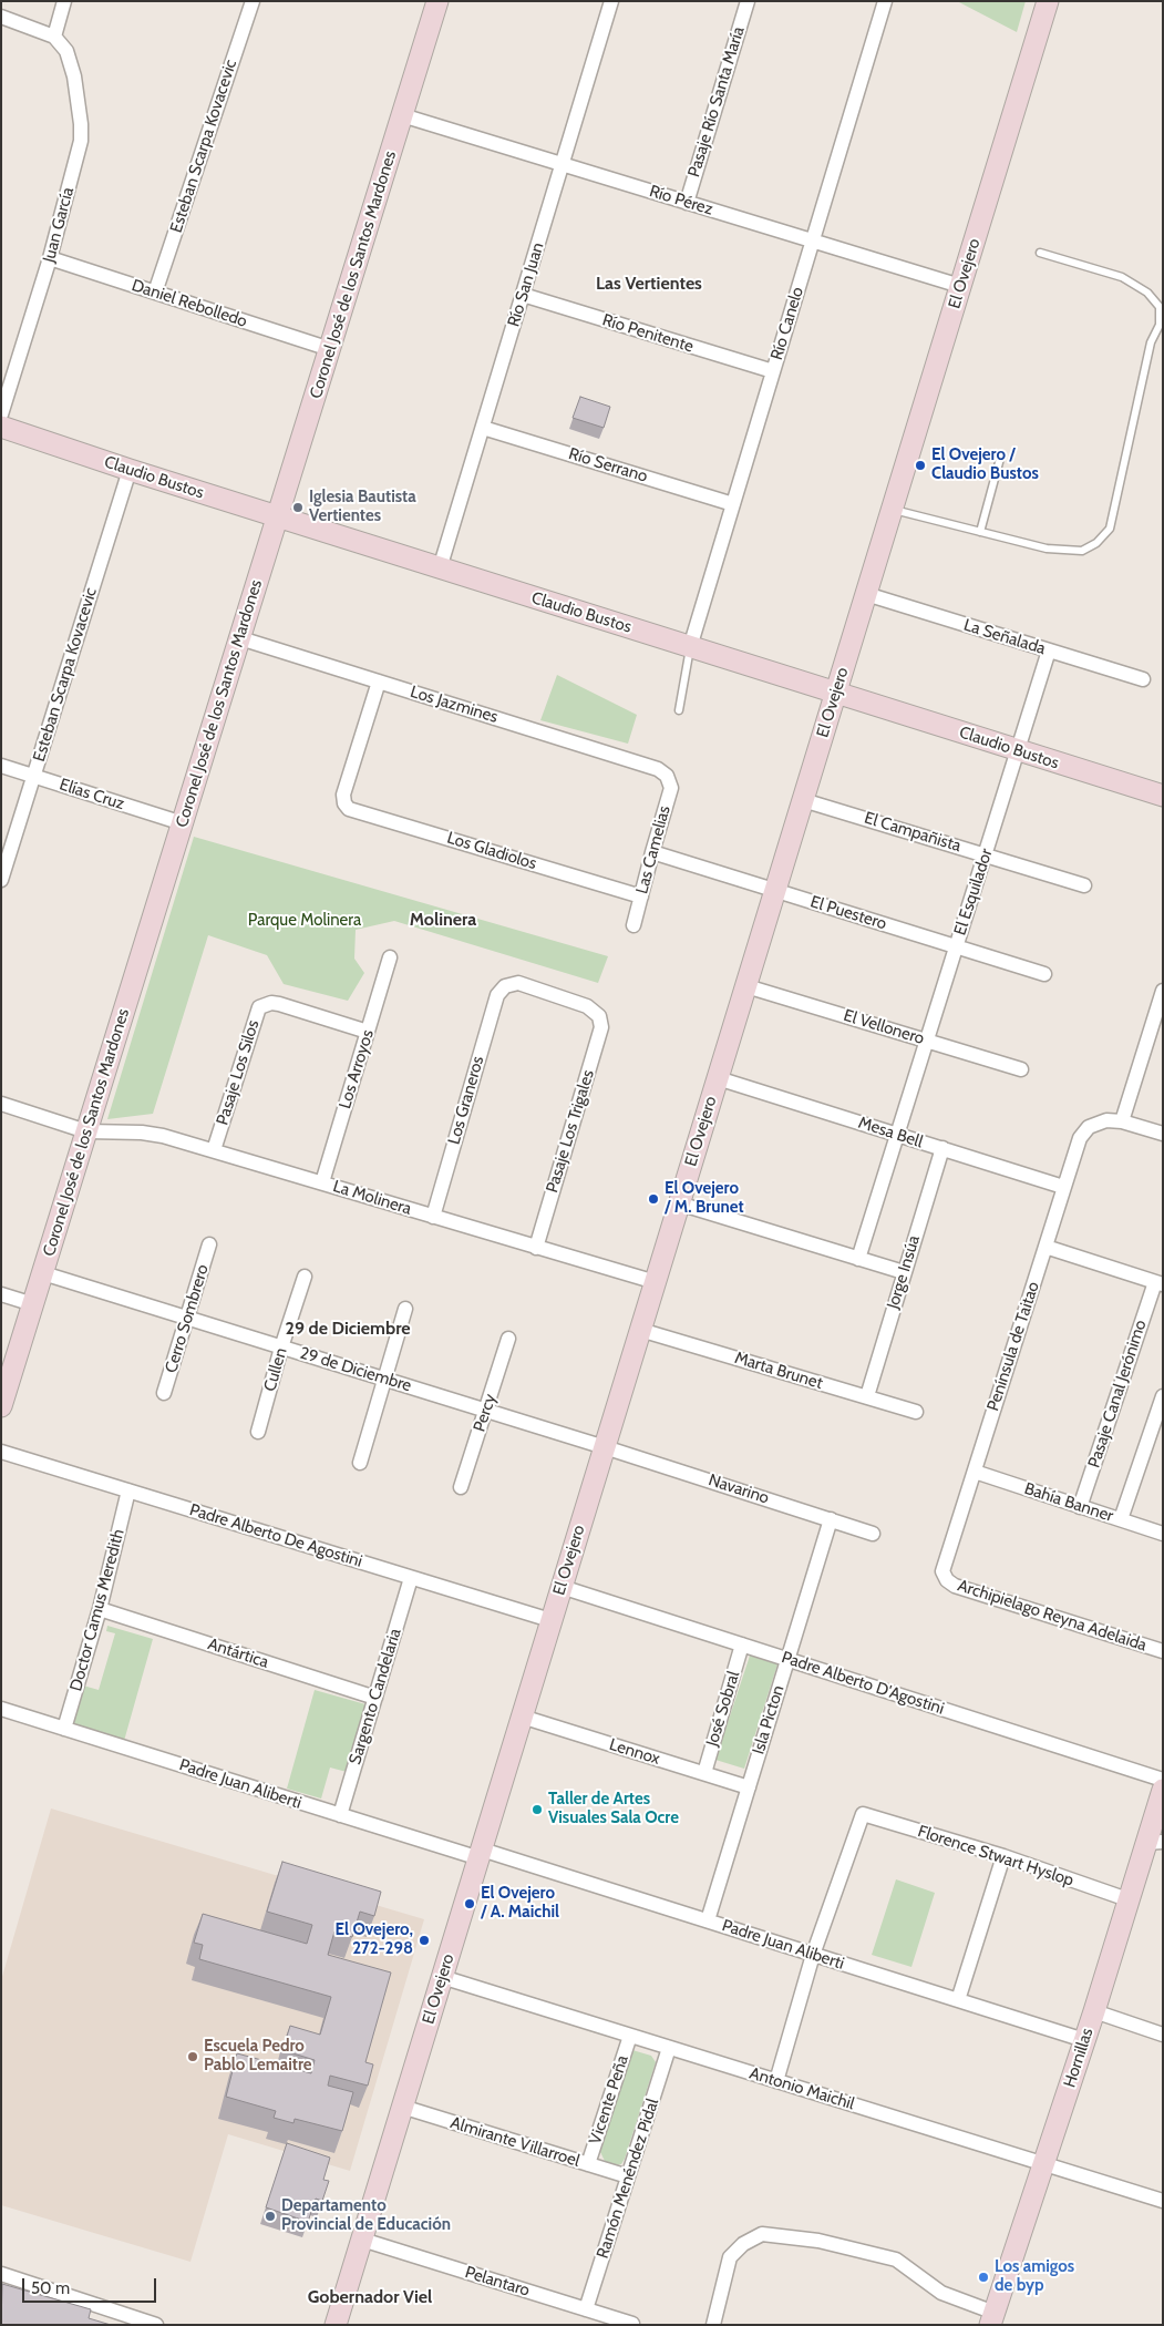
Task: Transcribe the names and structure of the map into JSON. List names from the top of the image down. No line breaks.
{"streets":{"street":["Pasaje Río Santa María","Esteban Scarpa Kovacevic","Río Pérez","Juan García","El Ovejero","Coronel José de los Santos Mardones","Río San Juan","Daniel Rebolledo","Río Canelo","Río Penitente","Río Serrano","Claudio Bustos","La Señalada","Los Jazmines","Elías Cruz","El Campañista","Las Camelias","Los Gladiolos","El Esquilador","El Puestero","El Vellonero","Los Arroyos","Pasaje Los Silos","Los Graneros","Pasaje Los Trigales","Mesa Bell","La Molinera","Jorge Insúa","Cerro Sombrero","Península de Taitao","Cullen","29 de Diciembre","Marta Brunet","Pasaje Canal Jerónimo","Percy","Navarino","Bahía Banner","Padre Alberto De Agostini","Doctor Camus Meredith","Archipielago Reyna Adelaida","Antártica","Padre Alberto D'Agostini","Sargento Candelaria","José Sobral","Isla Picton","Lennox","Padre Juan Aliberti","Florence Stwart Hyslop","Hornillas","Antonio Maichil","Vicente Peña","Almirante Villarroel","Ramón Menéndez Pidal","Pelantaro"]},"crossings":[["Pasaje Río Santa María","Río Pérez"],["Esteban Scarpa Kovacevic","Daniel Rebolledo"],["Esteban Scarpa Kovacevic","Claudio Bustos"],["Esteban Scarpa Kovacevic","Elías Cruz"],["Río Pérez","El Ovejero"],["Río Pérez","Coronel José de los Santos Mardones"],["Río Pérez","Río San Juan"],["Río Pérez","Río Canelo"],["Juan García","Daniel Rebolledo"],["El Ovejero","Claudio Bustos"],["El Ovejero","La Señalada"],["El Ovejero","El Campañista"],["El Ovejero","El Puestero"],["El Ovejero","El Vellonero"],["El Ovejero","Mesa Bell"],["El Ovejero","La Molinera"],["El Ovejero","29 de Diciembre"],["El Ovejero","Marta Brunet"],["El Ovejero","Navarino"],["El Ovejero","Padre Alberto De Agostini"],["El Ovejero","Padre Alberto D'Agostini"],["El Ovejero","Lennox"],["El Ovejero","Padre Juan Aliberti"],["El Ovejero","Antonio Maichil"],["El Ovejero","Almirante Villarroel"],["El Ovejero","Pelantaro"],["Coronel José de los Santos Mardones","Daniel Rebolledo"],["Coronel José de los Santos Mardones","Claudio Bustos"],["Coronel José de los Santos Mardones","Los Jazmines"],["Coronel José de los Santos Mardones","Elías Cruz"],["Coronel José de los Santos Mardones","La Molinera"],["Coronel José de los Santos Mardones","29 de Diciembre"],["Río San Juan","Río Penitente"],["Río San Juan","Río Serrano"],["Río San Juan","Claudio Bustos"],["Río Canelo","Río Penitente"],["Río Canelo","Río Serrano"],["Río Canelo","Claudio Bustos"],["Claudio Bustos","El Esquilador"],["La Señalada","El Esquilador"],["Los Jazmines","Las Camelias"],["Los Jazmines","Los Gladiolos"],["El Campañista","El Esquilador"],["Las Camelias","Los Gladiolos"],["Las Camelias","El Puestero"],["El Esquilador","El Puestero"],["El Esquilador","El Vellonero"],["El Esquilador","Mesa Bell"],["Los Arroyos","Pasaje Los Silos"],["Los Arroyos","La Molinera"],["Pasaje Los Silos","La Molinera"],["Los Graneros","Pasaje Los Trigales"],["Los Graneros","La Molinera"],["Pasaje Los Trigales","La Molinera"],["Mesa Bell","Jorge Insúa"],["Mesa Bell","Península de Taitao"],["Jorge Insúa","Marta Brunet"],["Cerro Sombrero","29 de Diciembre"],["Península de Taitao","Bahía Banner"],["Península de Taitao","Archipielago Reyna Adelaida"],["Cullen","29 de Diciembre"],["29 de Diciembre","Percy"],["29 de Diciembre","Navarino"],["Pasaje Canal Jerónimo","Bahía Banner"],["Navarino","Isla Picton"],["Padre Alberto De Agostini","Doctor Camus Meredith"],["Padre Alberto De Agostini","Sargento Candelaria"],["Doctor Camus Meredith","Antártica"],["Doctor Camus Meredith","Padre Juan Aliberti"],["Antártica","Sargento Candelaria"],["Padre Alberto D'Agostini","José Sobral"],["Padre Alberto D'Agostini","Isla Picton"],["Sargento Candelaria","Padre Juan Aliberti"],["José Sobral","Lennox"],["Isla Picton","Lennox"],["Isla Picton","Padre Juan Aliberti"],["Padre Juan Aliberti","Florence Stwart Hyslop"],["Padre Juan Aliberti","Hornillas"],["Florence Stwart Hyslop","Hornillas"],["Hornillas","Antonio Maichil"],["Antonio Maichil","Vicente Peña"],["Antonio Maichil","Ramón Menéndez Pidal"],["Vicente Peña","Almirante Villarroel"],["Almirante Villarroel","Ramón Menéndez Pidal"],["Ramón Menéndez Pidal","Pelantaro"]],"districts":["Las Vertientes","Molinera","29 de Diciembre","Gobernador Viel"],"parks":["Parque Molinera"],"places":["El Ovejero / Claudio Bustos","Iglesia Bautista Vertientes","El Ovejero / M. Brunet","Taller de Artes Visuales Sala Ocre","El Ovejero / A. Maichil","El Ovejero, 272-298","Escuela Pedro Pablo Lemaitre","Departamento Provincial de Educación","Los amigos de byp"],"scale_bar":"50 m"}
